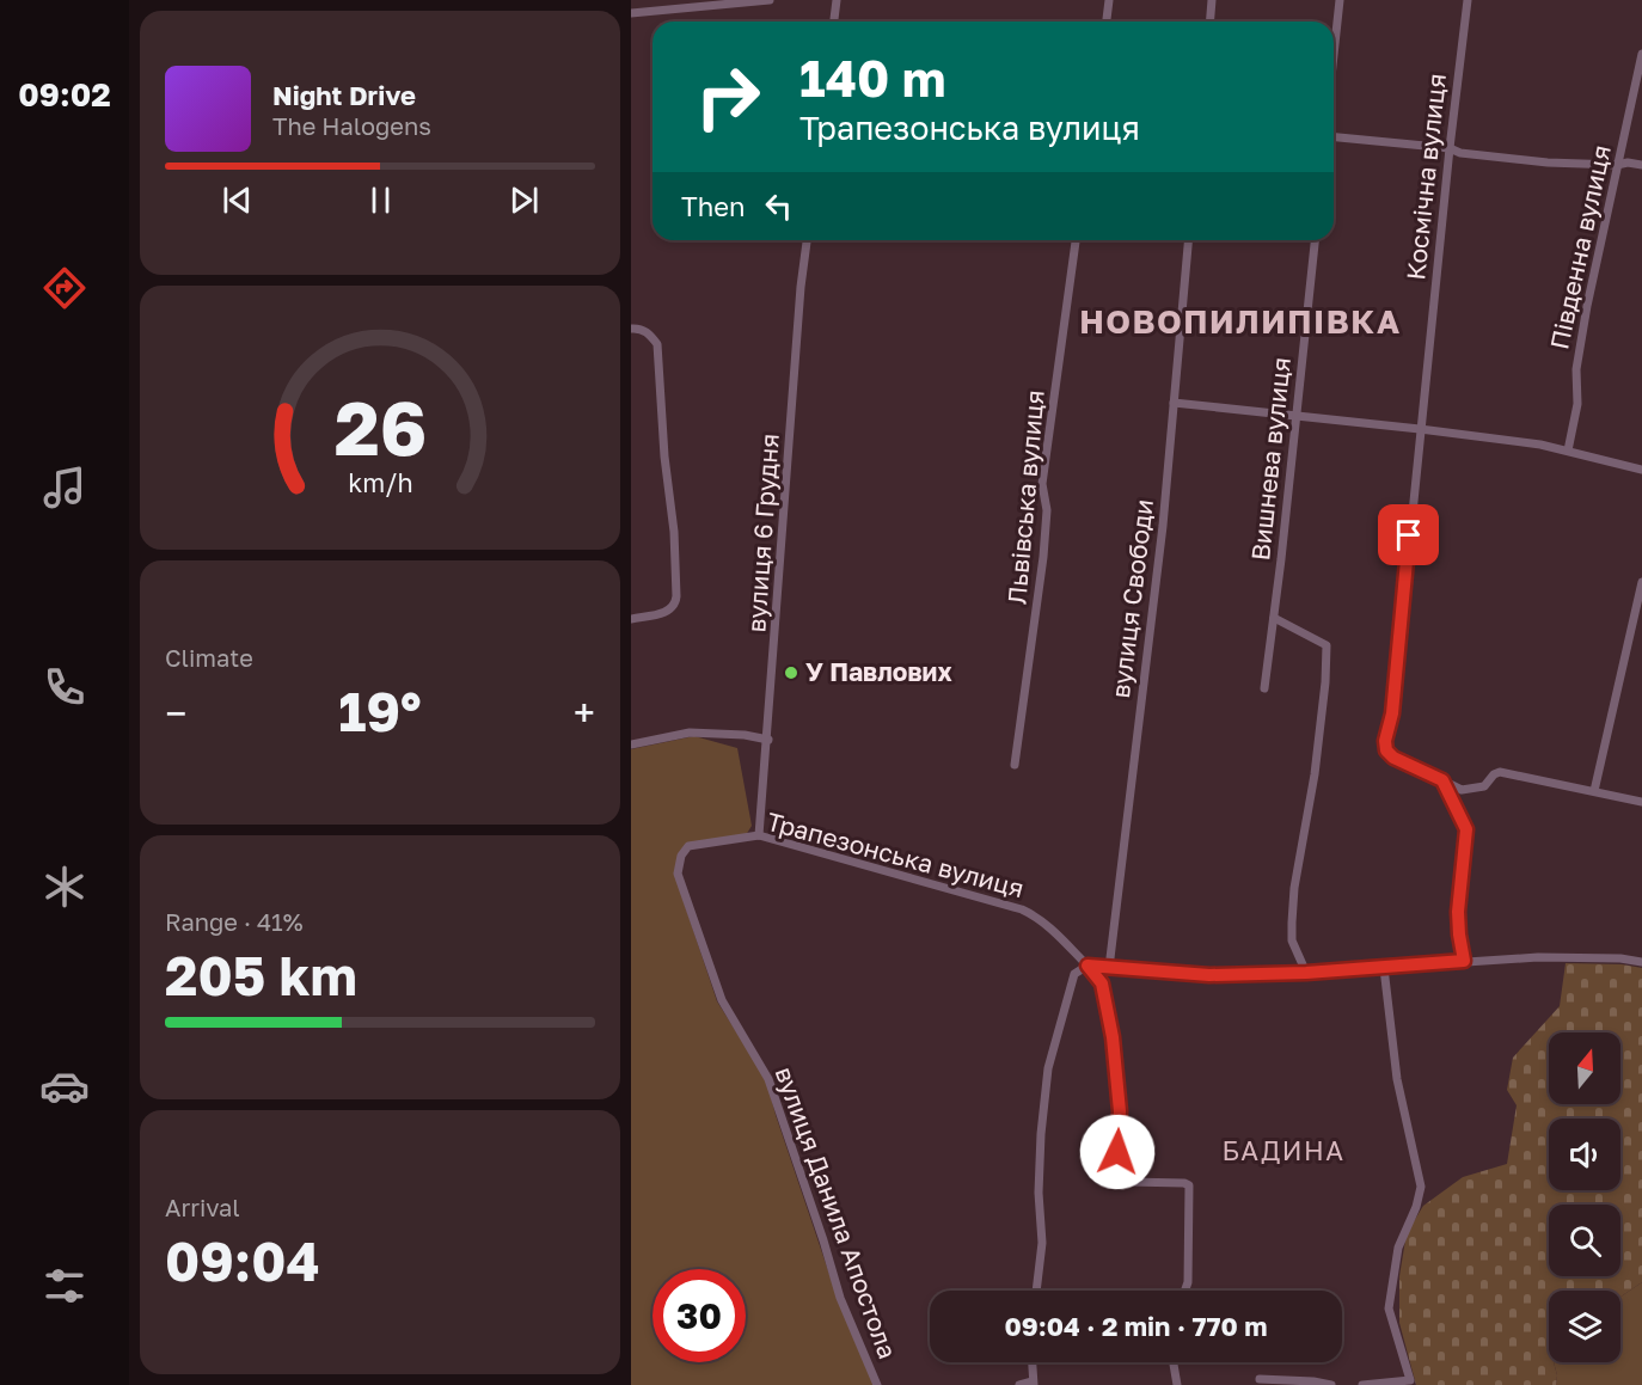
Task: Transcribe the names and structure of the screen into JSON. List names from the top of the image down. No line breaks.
{"streets":{"street":["Космічна вулиця","Південна вулиця","Вишнева вулиця","Львівська вулиця","вулиця 6 Грудня","вулиця Свободи","Трапезонська вулиця","вулиця Данила Апостола"]},"crossings":[["вулиця 6 Грудня","Трапезонська вулиця"],["Трапезонська вулиця","вулиця Данила Апостола"]],"districts":["НОВОПИЛИПІВКА","БАДИНА"],"places":["У Павлових"],"north":"top","page":{"tabs":"09:02","turn":["140 m","Трапезонська вулиця"],"song":["Night Drive","The Halogens"],"then":"Then","tile":["Climate",["Range · 41%","205 km"],["Arrival","09:04"]],"heat":["−","19°","+"],"limit":"30","trip":"09:04 · 2 min · 770 m","gauge":["26","km/h"]}}
